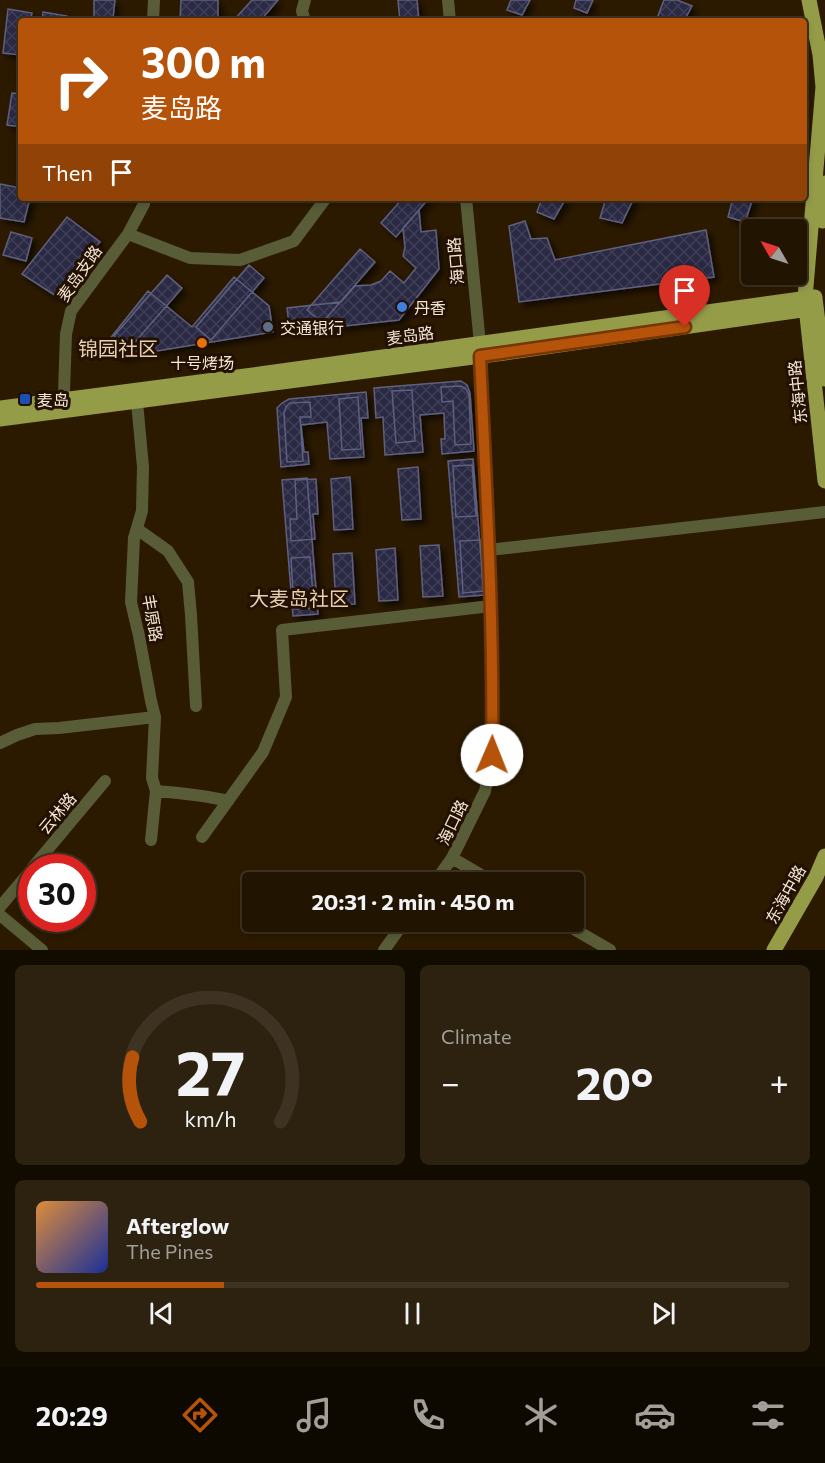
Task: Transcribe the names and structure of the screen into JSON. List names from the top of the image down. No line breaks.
{"streets":{"main road":["麦岛路","东海中路"],"street":["海口路","麦岛支路","丰原路","云林路"]},"crossings":[["海口路","麦岛路"],["麦岛支路","麦岛路"],["麦岛路","东海中路"],["麦岛路","丰原路"]],"districts":["锦园社区","大麦岛社区"],"places":{"other":["丹香","交通银行","十号烤场"],"transit":["麦岛"]},"north":"top left","page":{"turn":["300 m","麦岛路"],"then":"Then","limit":"30","trip":"20:31 · 2 min · 450 m","tile":"Climate","heat":["−","20°","+"],"song":["Afterglow","The Pines"],"tabs":"20:29","gauge":["27","km/h"]}}
